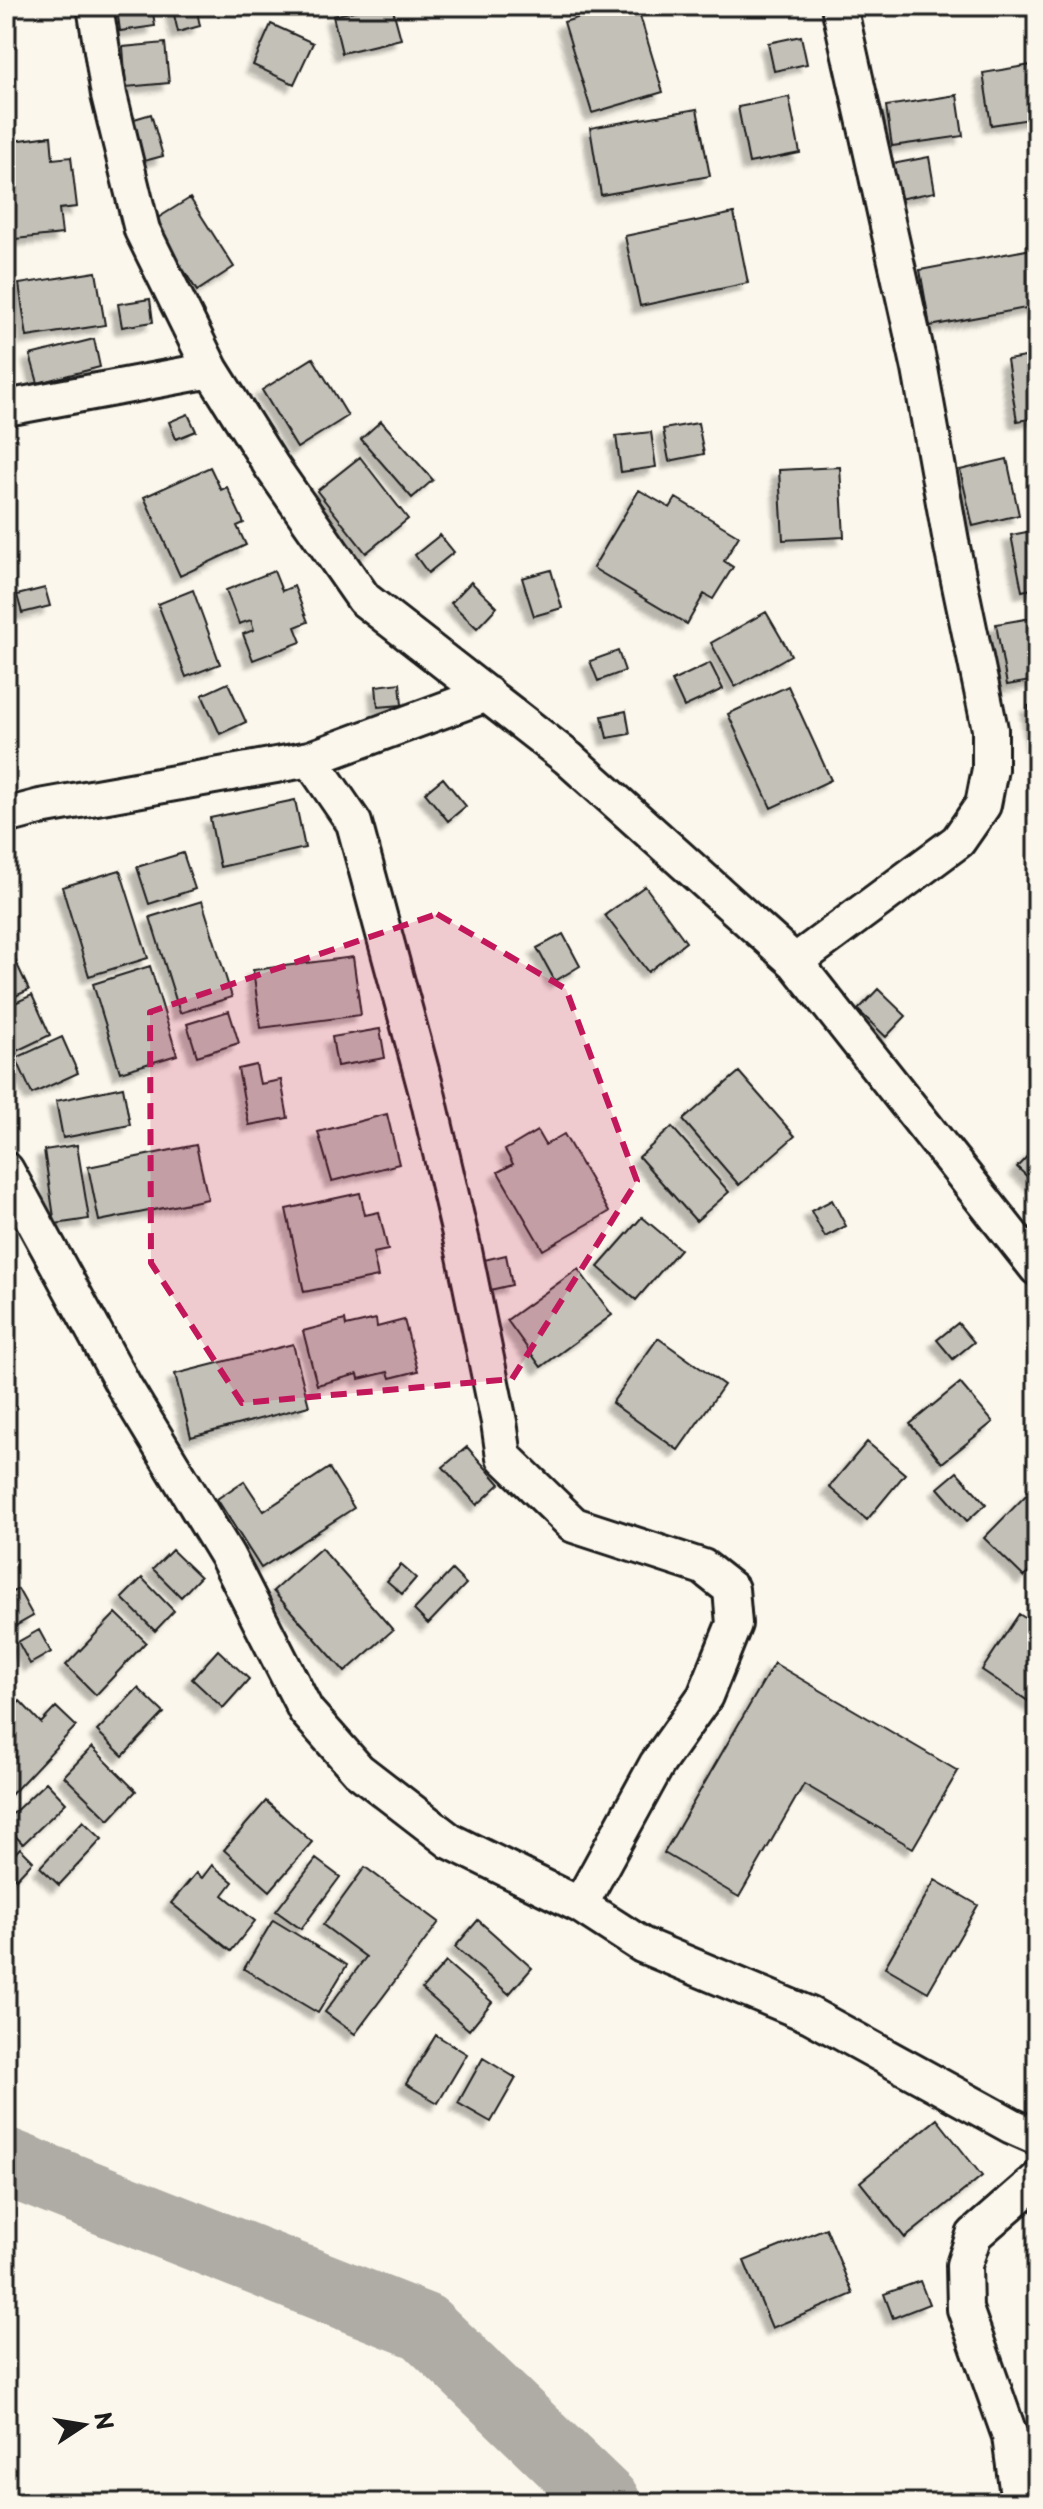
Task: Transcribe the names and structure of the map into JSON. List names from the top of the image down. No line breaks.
{"north":"right"}
